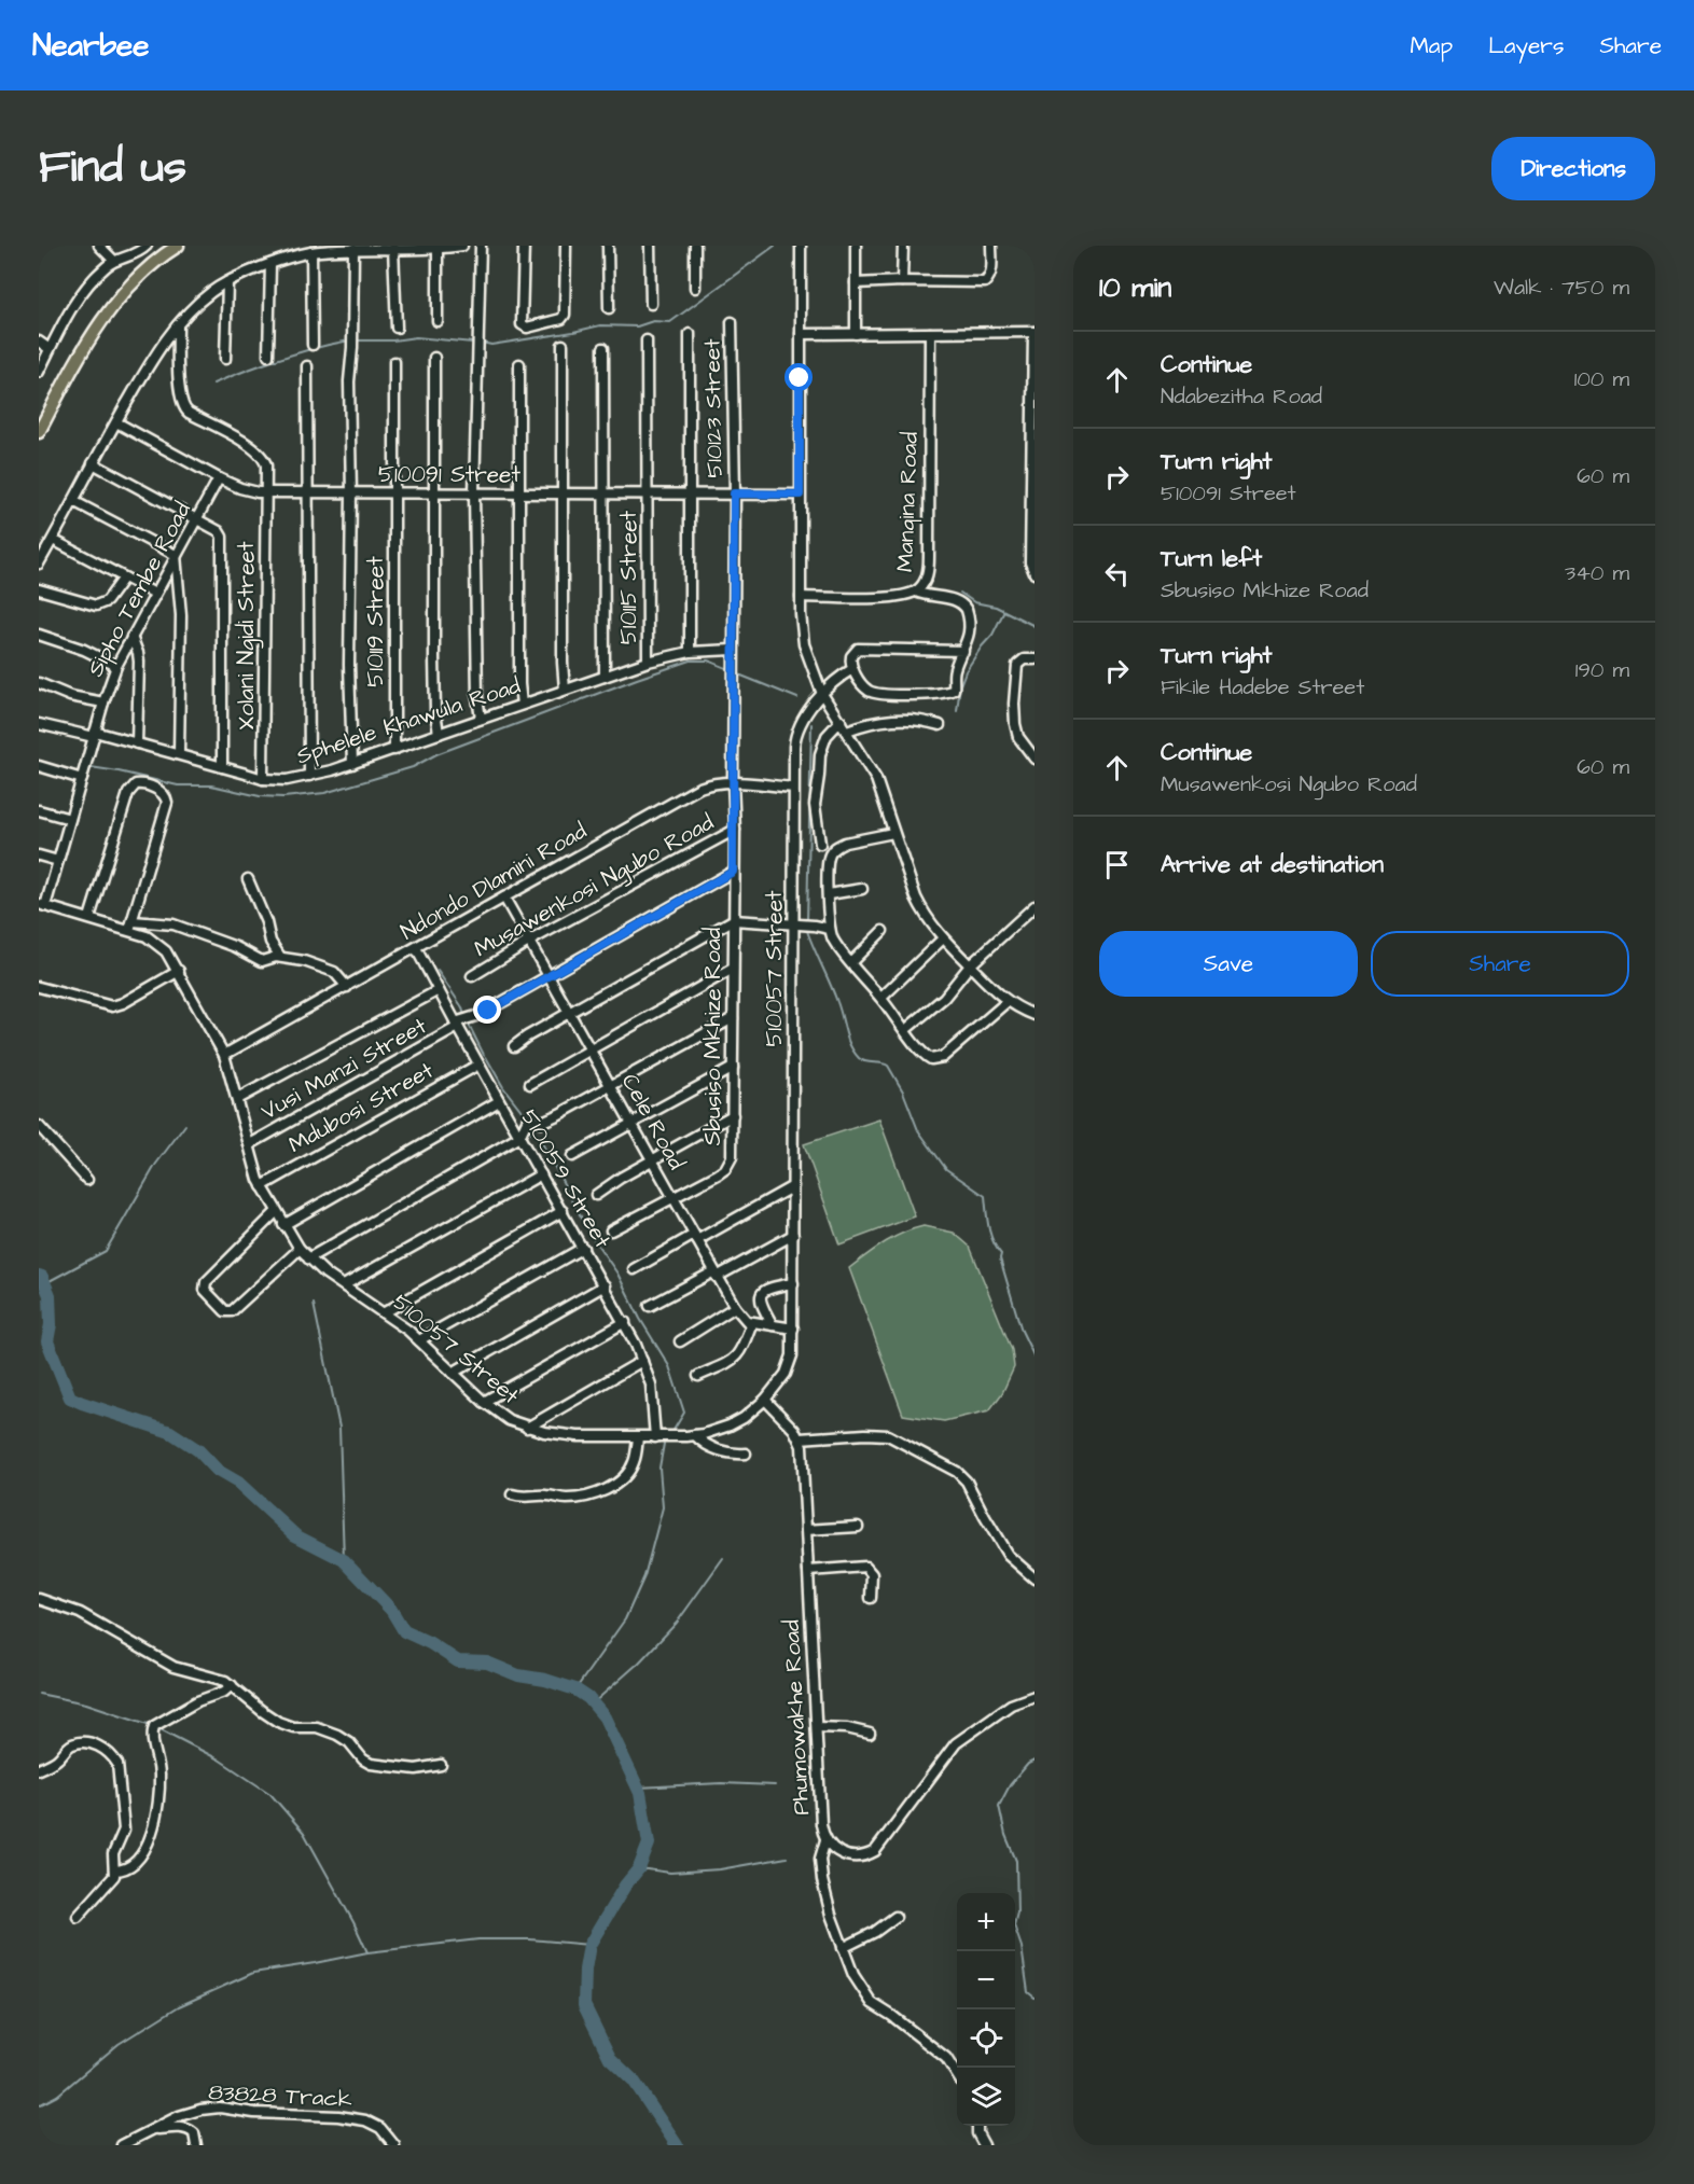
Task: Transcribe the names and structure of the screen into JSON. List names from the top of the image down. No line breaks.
{"streets":{"street":["510123 Street","510091 Street","Manqina Road","510115 Street","Sipho Tembe Road","510119 Street","Xolani Ngidi Street","Sphelele Khawula Road","Ndondo Dlamini Road","Musawenkosi Ngubo Road","510057 Street","Sbusiso Mkhize Road","Vusi Manzi Street","Mdubosi Street","Cele Road","510059 Street","Phumowakhe Road","83828 Track"]},"crossings":[["510123 Street","510091 Street"],["510123 Street","Sphelele Khawula Road"],["510123 Street","Sbusiso Mkhize Road"],["510091 Street","510115 Street"],["510091 Street","Sipho Tembe Road"],["510091 Street","510119 Street"],["510091 Street","Xolani Ngidi Street"],["510091 Street","Sbusiso Mkhize Road"],["510115 Street","Sphelele Khawula Road"],["Sipho Tembe Road","Sphelele Khawula Road"],["Sipho Tembe Road","510057 Street"],["510119 Street","Sphelele Khawula Road"],["Xolani Ngidi Street","Sphelele Khawula Road"],["Sphelele Khawula Road","Sbusiso Mkhize Road"],["Ndondo Dlamini Road","510057 Street"],["Ndondo Dlamini Road","Sbusiso Mkhize Road"],["Ndondo Dlamini Road","Cele Road"],["Ndondo Dlamini Road","510059 Street"],["Musawenkosi Ngubo Road","Sbusiso Mkhize Road"],["Musawenkosi Ngubo Road","Cele Road"],["510057 Street","Vusi Manzi Street"],["510057 Street","Mdubosi Street"],["510057 Street","510059 Street"],["Sbusiso Mkhize Road","Cele Road"],["Vusi Manzi Street","510059 Street"],["Mdubosi Street","510059 Street"]],"page":{"header":"Nearbee","nav":["Map","Layers","Share"],"title":"Find us","buttons":["Directions",["Save","Share"]],"heading":["10 min","Walk · 750 m"],"list":[["Continue","Ndabezitha Road","100 m"],["Turn right","510091 Street","60 m"],["Turn left","Sbusiso Mkhize Road","340 m"],["Turn right","Fikile Hadebe Street","190 m"],["Continue","Musawenkosi Ngubo Road","60 m"],"Arrive at destination"],"map_buttons":["+","−"]}}
